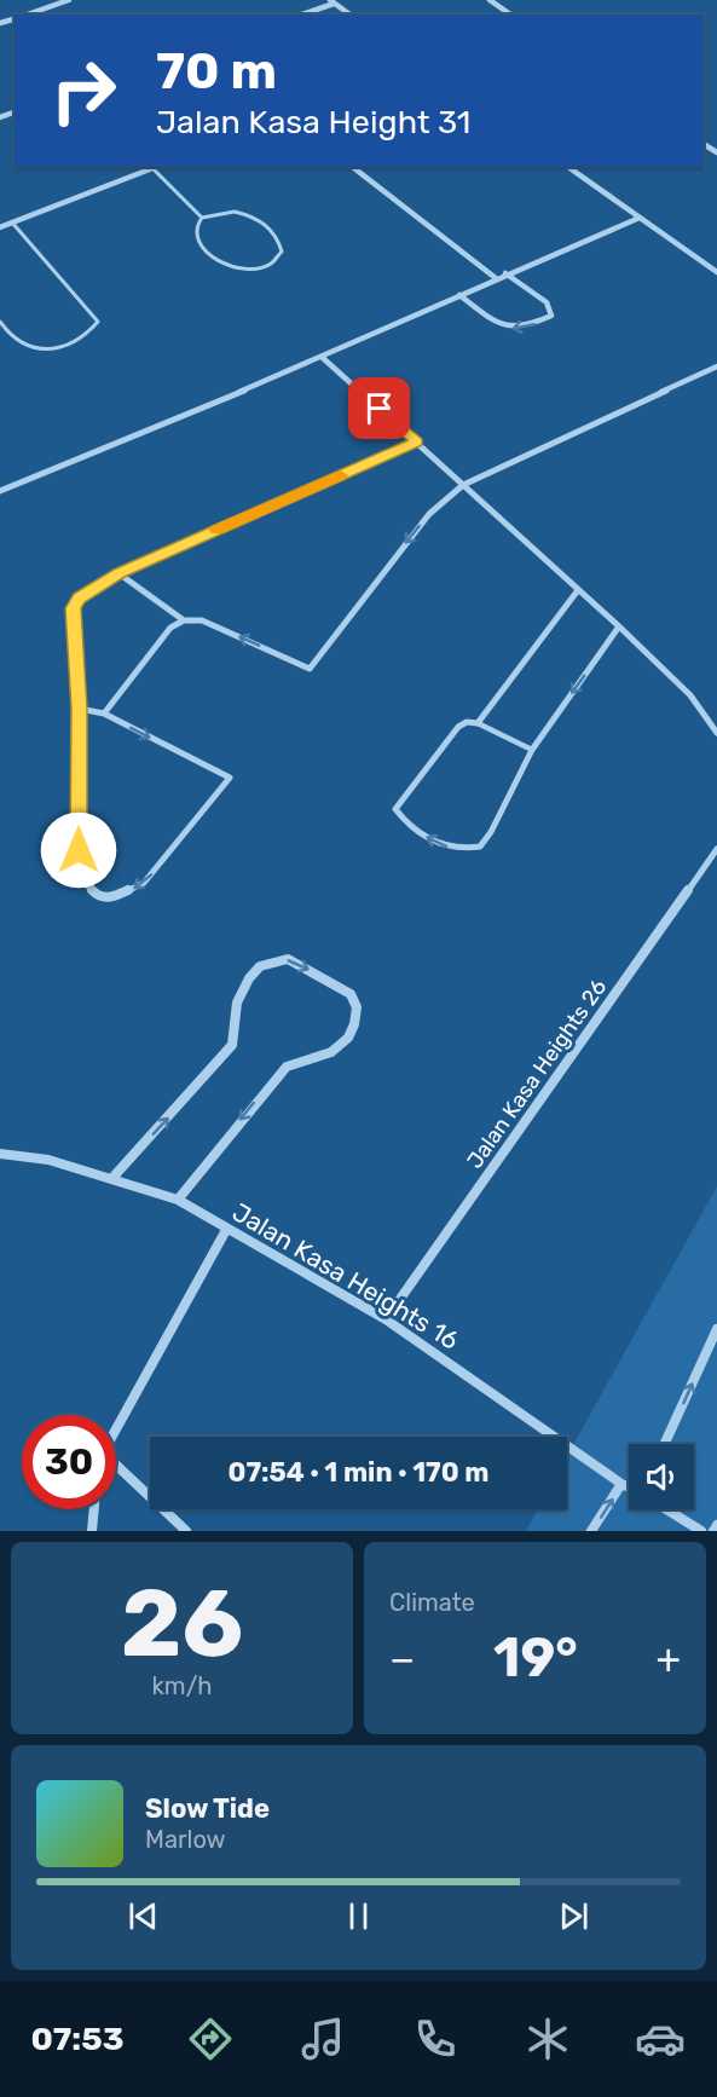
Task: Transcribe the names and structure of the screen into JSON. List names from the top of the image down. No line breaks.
{"streets":{"street":["Jalan Kasa Heights 26","Jalan Kasa Heights 16"]},"crossings":[["Jalan Kasa Heights 26","Jalan Kasa Heights 16"]],"page":{"turn":["70 m","Jalan Kasa Height 31"],"limit":"30","trip":"07:54 · 1 min · 170 m","tile":[["26","km/h"],"Climate"],"heat":["−","19°","+"],"song":["Slow Tide","Marlow"],"tabs":"07:53"}}
